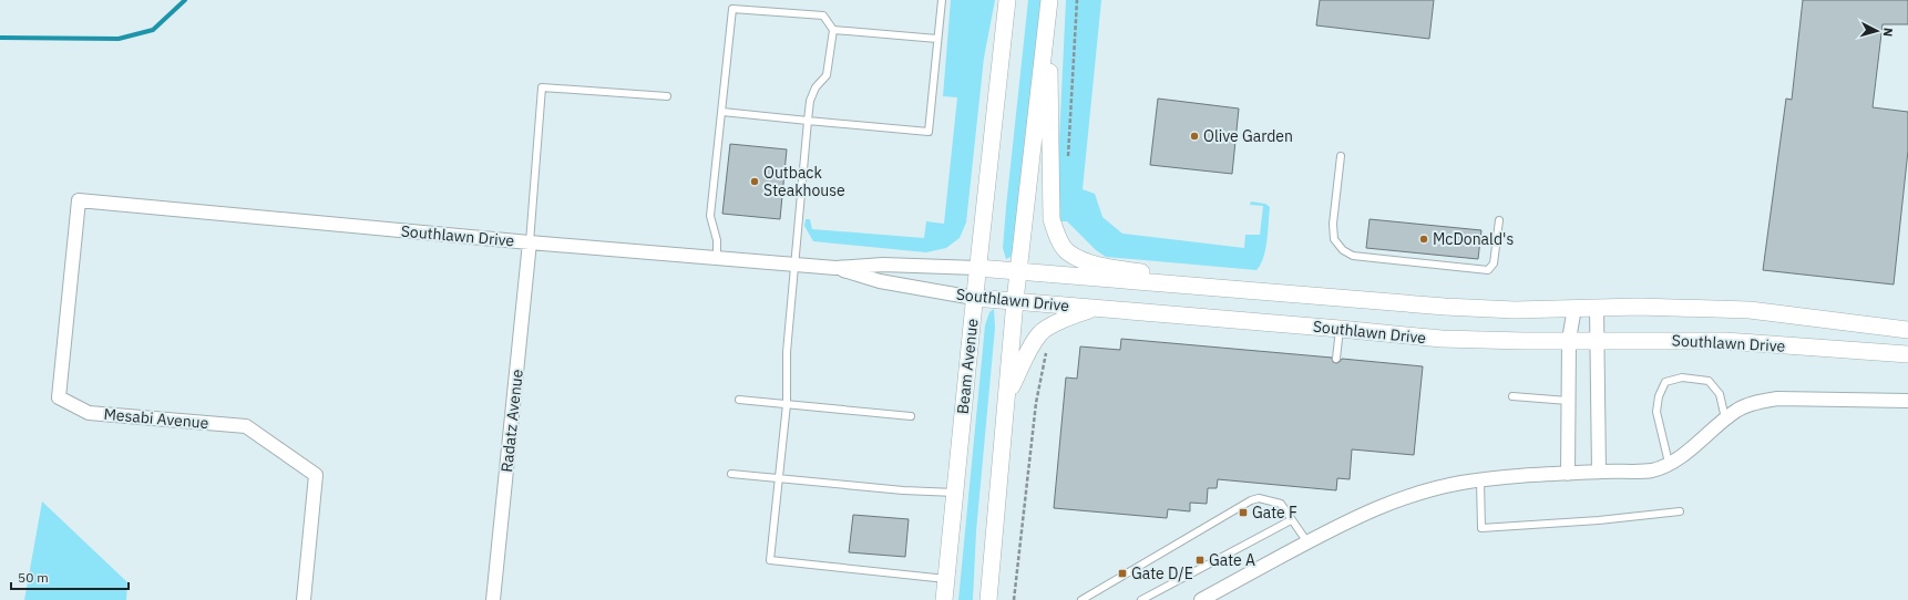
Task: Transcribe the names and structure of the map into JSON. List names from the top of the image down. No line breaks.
{"streets":{"street":["Southlawn Drive","Beam Avenue","Mesabi Avenue","Radatz Avenue"]},"crossings":[["Southlawn Drive","Beam Avenue"],["Southlawn Drive","Mesabi Avenue"],["Southlawn Drive","Radatz Avenue"]],"places":{"other":["Olive Garden","Outback Steakhouse","McDonald's"],"transit":["Gate F","Gate A","Gate D/E"]},"scale_bar":"50 m","north":"right"}
